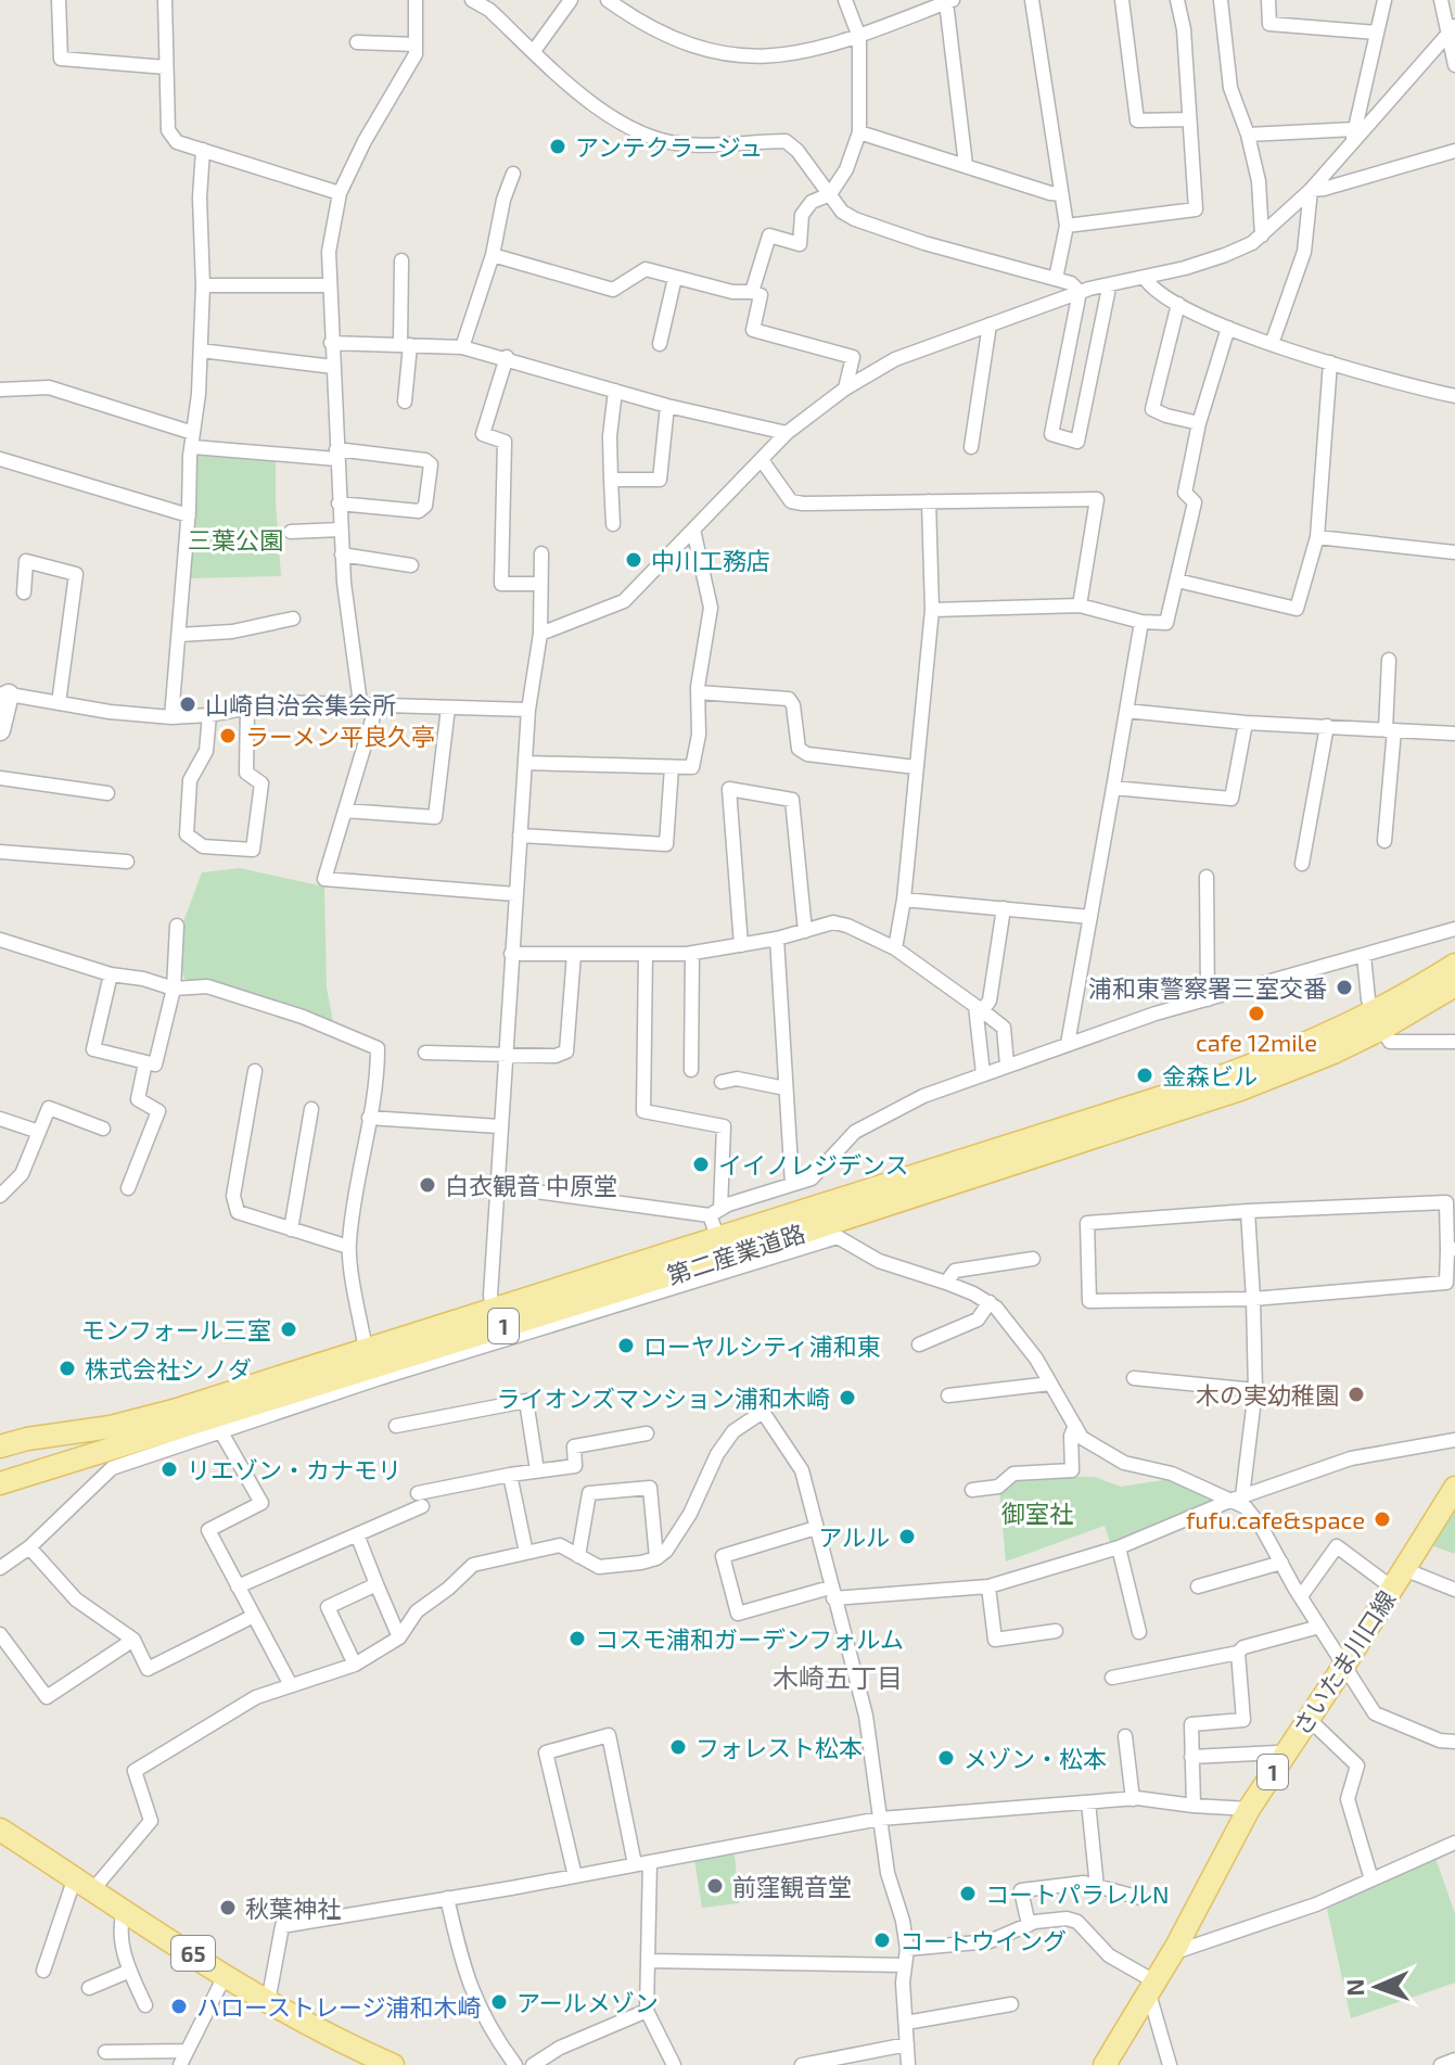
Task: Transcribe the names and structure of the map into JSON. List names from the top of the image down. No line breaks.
{"streets":{"main road":["第二産業道路","1","さいたま川口線","65"]},"districts":["木崎五丁目"],"parks":["三葉公園","御室社"],"places":["アンテクラージュ","中川工務店","山崎自治会集会所","ラーメン平良久亭","浦和東警察署三室交番","cafe 12mile","金森ビル","イイノレジデンス","白衣観音 中原堂","モンフォール三室","ローヤルシティ浦和東","株式会社シノダ","木の実幼稚園","ライオンズマンション浦和木崎","リエゾン・カナモリ","fufu.cafe&space","アルル","コスモ浦和ガーデンフォルム","フォレスト松本","メゾン・松本","前窪観音堂","コートパラレルN","秋葉神社","コートウイング","アールメゾン","ハローストレージ浦和木崎"],"north":"left"}
